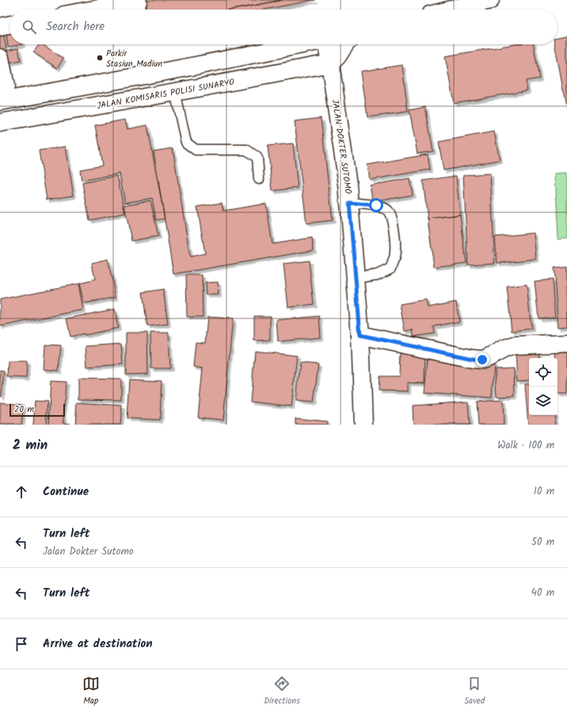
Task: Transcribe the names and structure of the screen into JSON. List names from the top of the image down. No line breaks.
{"streets":{"main road":["JALAN KOMISARIS POLISI SUNARYO","JALAN DOKTER SUTOMO"]},"crossings":[["JALAN KOMISARIS POLISI SUNARYO","JALAN DOKTER SUTOMO"]],"places":["Parkir Stasiun Madiun"],"scale_bar":"20 m","page":{"search":"Search here","scale":"20 m","heading":["2 min","Walk · 100 m"],"list":[["Continue","10 m"],["Turn left","Jalan Dokter Sutomo","50 m"],["Turn left","40 m"],"Arrive at destination"],"nav":["Map","Directions","Saved"]}}
